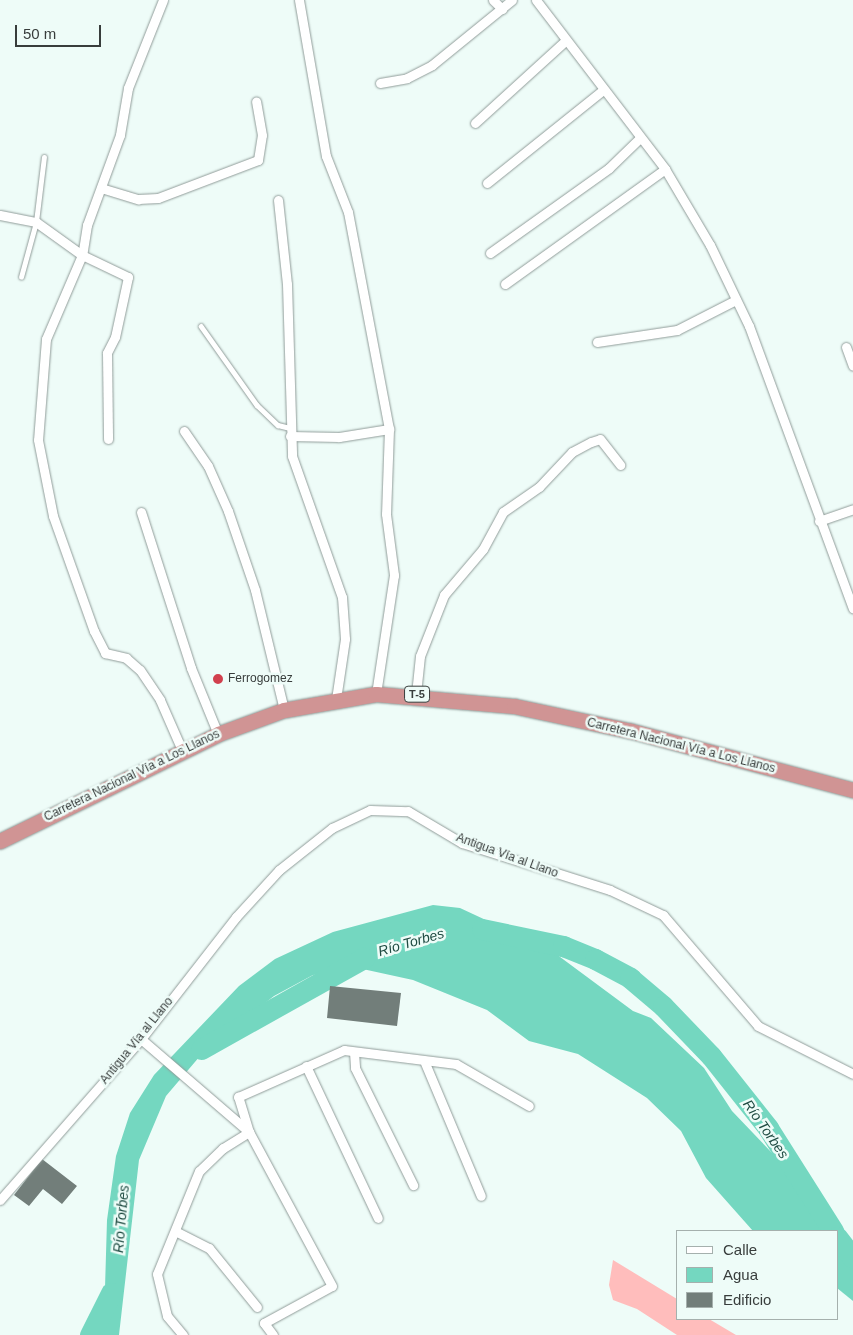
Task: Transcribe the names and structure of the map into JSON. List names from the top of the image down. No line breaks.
{"streets":{"highway":["T-5","Carretera Nacional Vía a Los Llanos"],"street":["Antigua Vía al Llano"]},"water":["Río Torbes"],"places":["Ferrogomez"],"legend":["Calle","Agua","Edificio"],"scale_bar":"50 m"}
